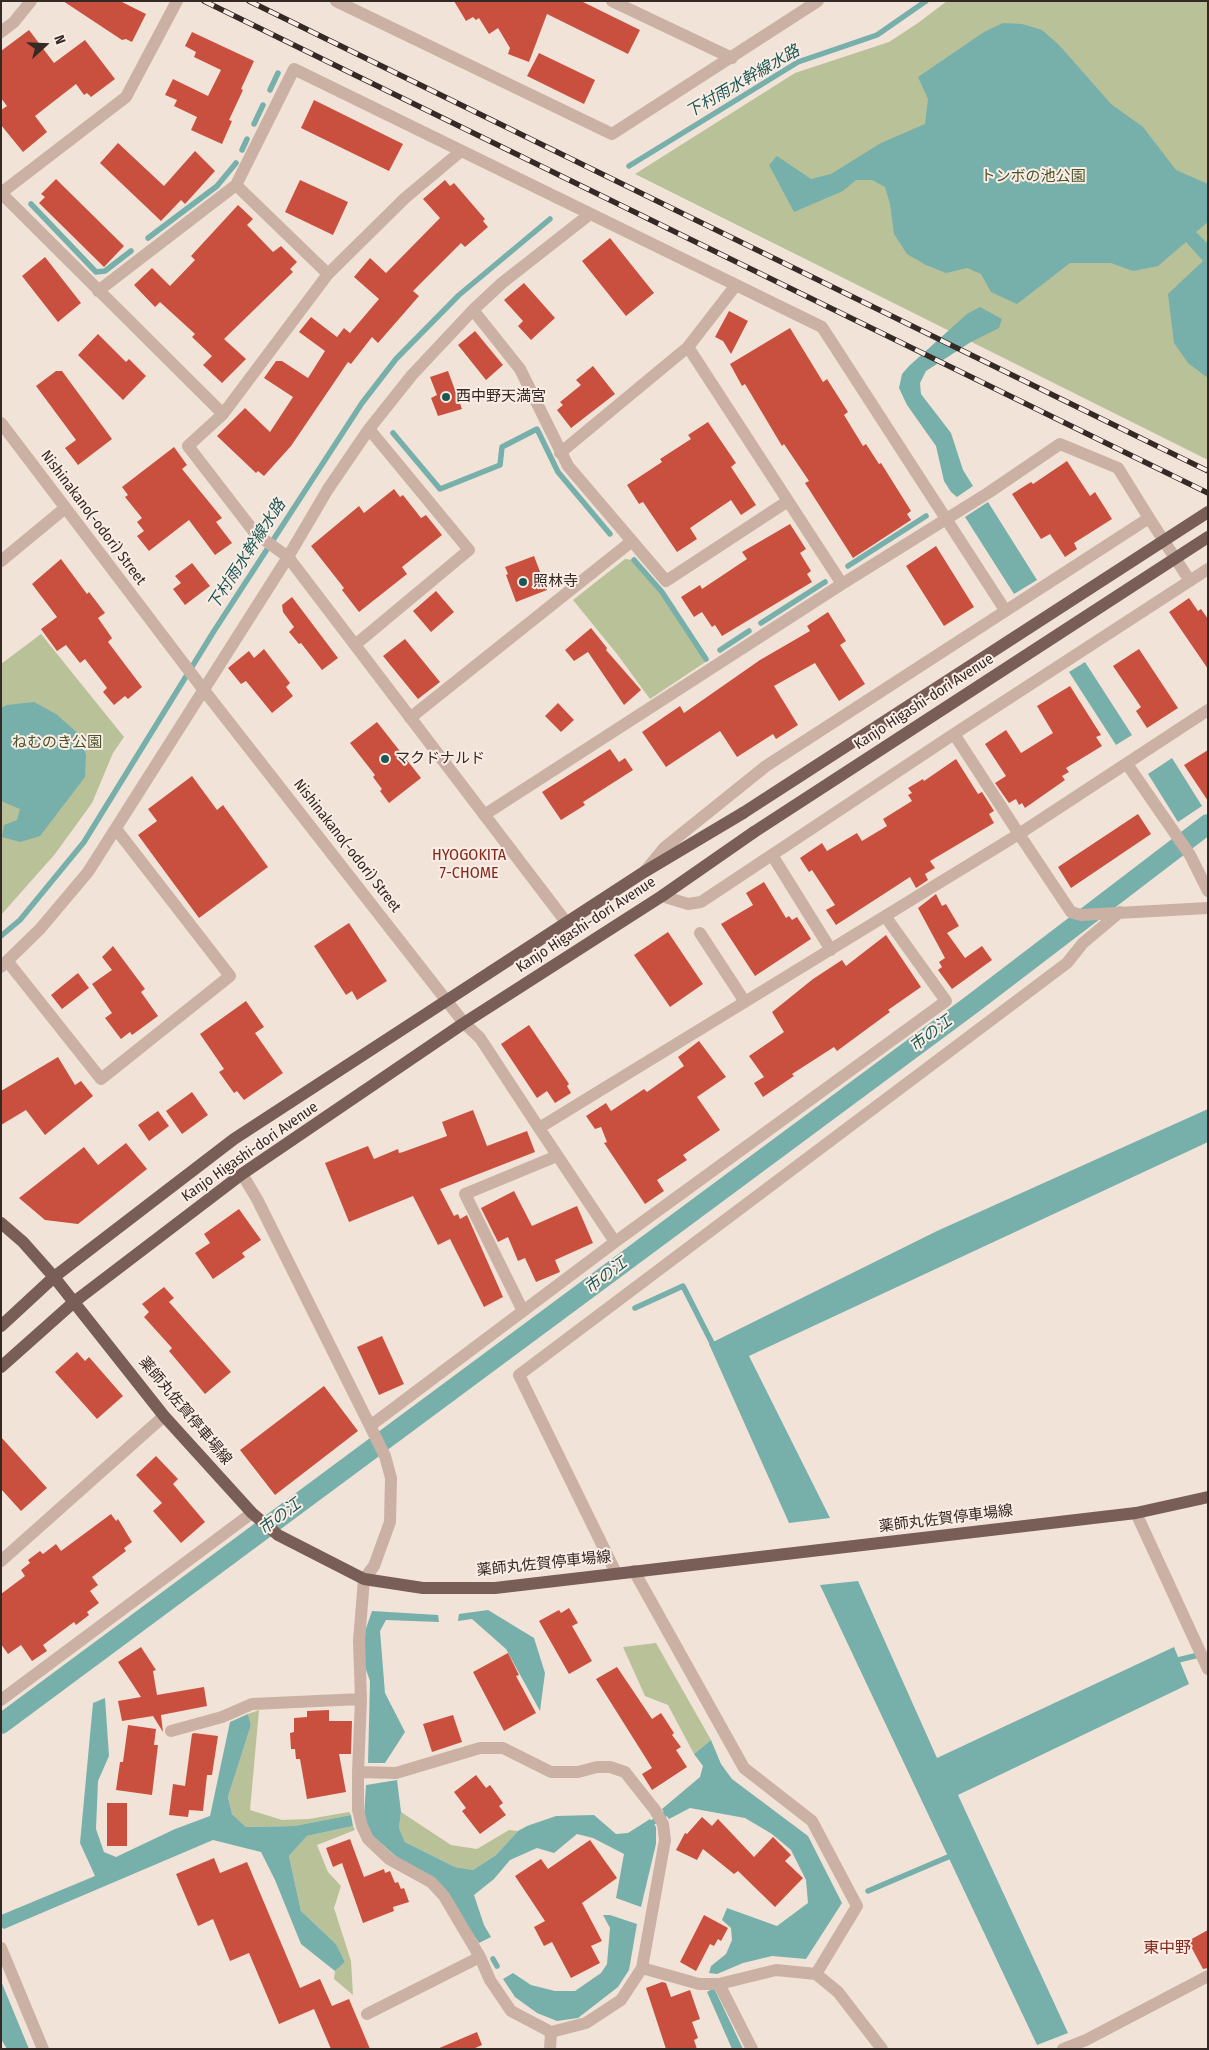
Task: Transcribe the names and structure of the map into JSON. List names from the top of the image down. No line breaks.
{"streets":{"main road":["Kanjo Higashi-dori Avenue","薬師丸佐賀停車場線"],"street":["Nishinakano(-odori) Street"]},"crossings":[["Nishinakano(-odori) Street","Kanjo Higashi-dori Avenue"],["Kanjo Higashi-dori Avenue","薬師丸佐賀停車場線"]],"districts":["HYOGOKITA 7-CHOME","東中野"],"water":["下村雨水幹線水路","市の江"],"parks":["トンボの池公園","ねむのき公園"],"places":["西中野天満宮","照林寺","マクドナルド"],"north":"right"}
